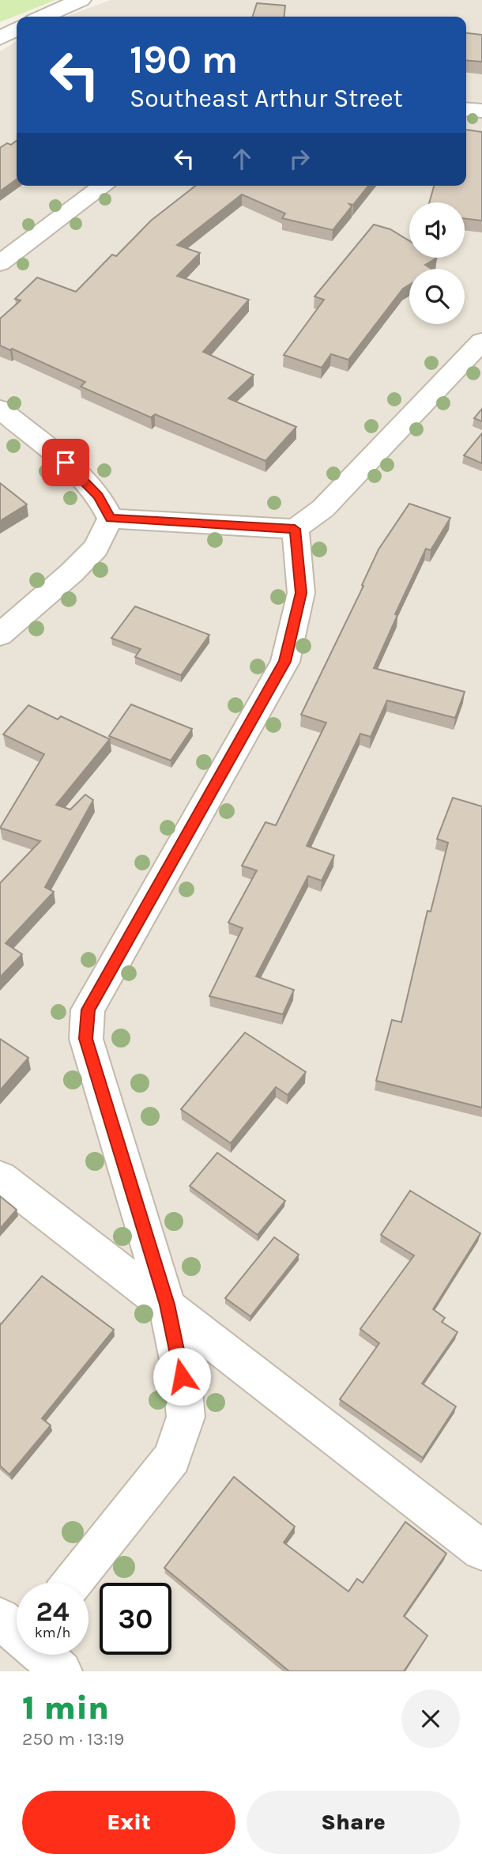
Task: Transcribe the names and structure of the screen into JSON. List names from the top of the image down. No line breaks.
{"page":{"turn":["190 m","Southeast Arthur Street"],"speed":"24 km/h","limit":"30","heading":["1 min","250 m · 13:19"],"buttons":["Exit","Share"]}}
